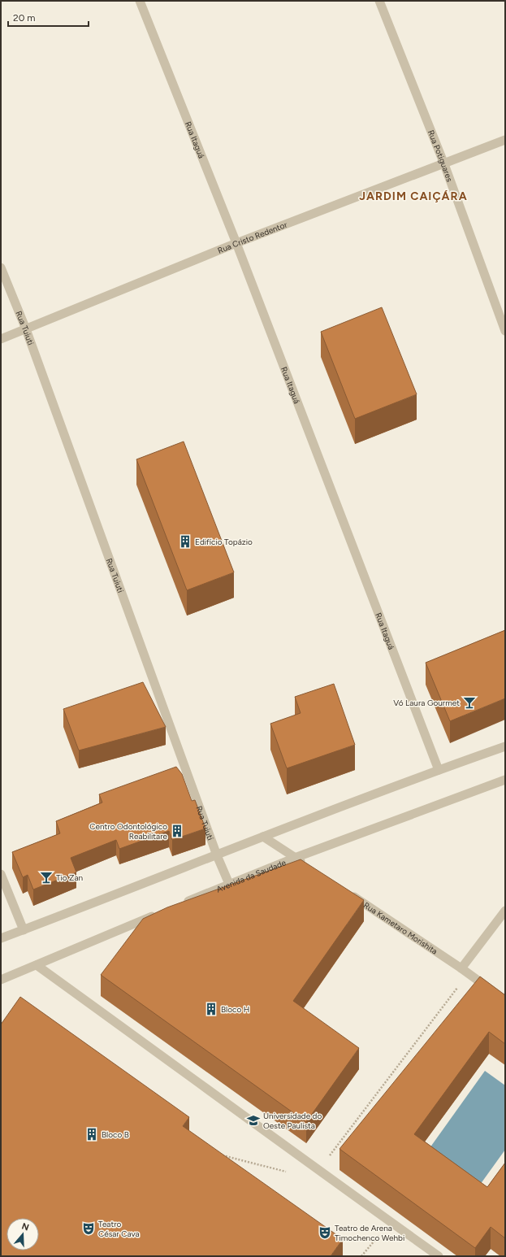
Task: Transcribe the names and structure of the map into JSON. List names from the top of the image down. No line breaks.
{"streets":{"street":["Rua Itaguá","Rua Potiguares","Rua Cristo Redentor","Rua Tuiuti","Avenida da Saudade","Rua Kametaro Morishita"]},"crossings":[["Rua Itaguá","Rua Cristo Redentor"],["Rua Potiguares","Rua Cristo Redentor"],["Rua Cristo Redentor","Rua Tuiuti"],["Rua Tuiuti","Avenida da Saudade"]],"districts":["JARDIM CAIÇÁRA"],"places":{"building":["Edifício Topázio","Centro Odontológico Reabilitare","Bloco H","Bloco B"],"bar":["Vó Laura Gourmet","Tio Zan"],"school or university":["Universidade do Oeste Paulista"],"theatre":["Teatro César Cava","Teatro de Arena Timochenco Wehbi"]},"scale_bar":"20 m","north":"top"}
